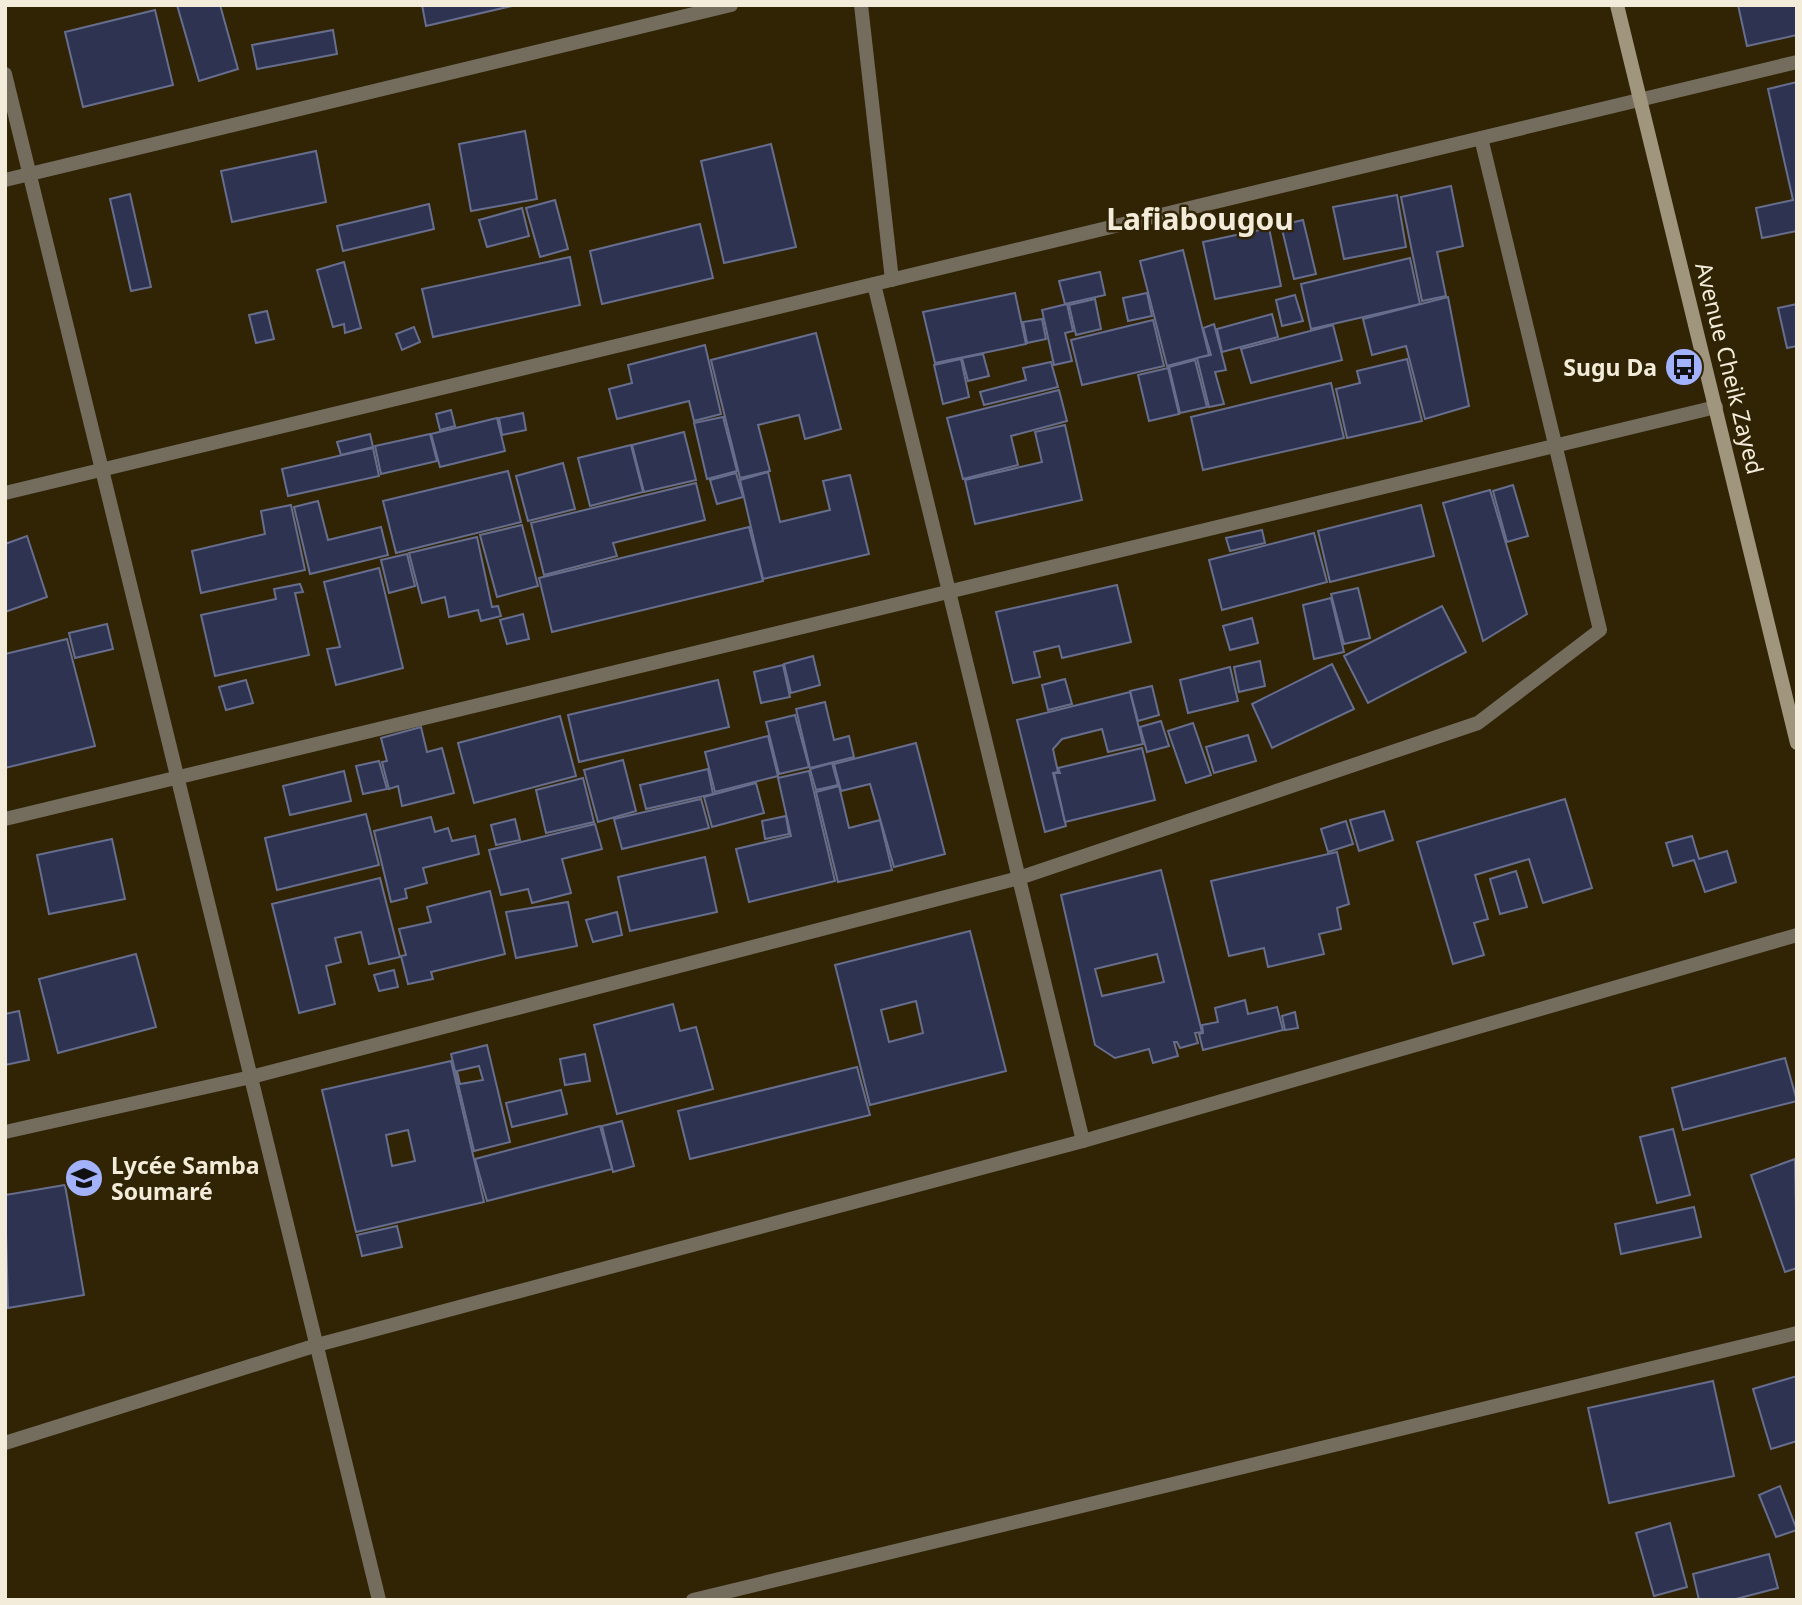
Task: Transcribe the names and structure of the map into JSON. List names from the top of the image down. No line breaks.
{"streets":{"street":["Avenue Cheik Zayed"]},"districts":["Lafiabougou"],"places":{"bus stop":["Sugu Da"],"school or university":["Lycée Samba Soumaré"]}}
